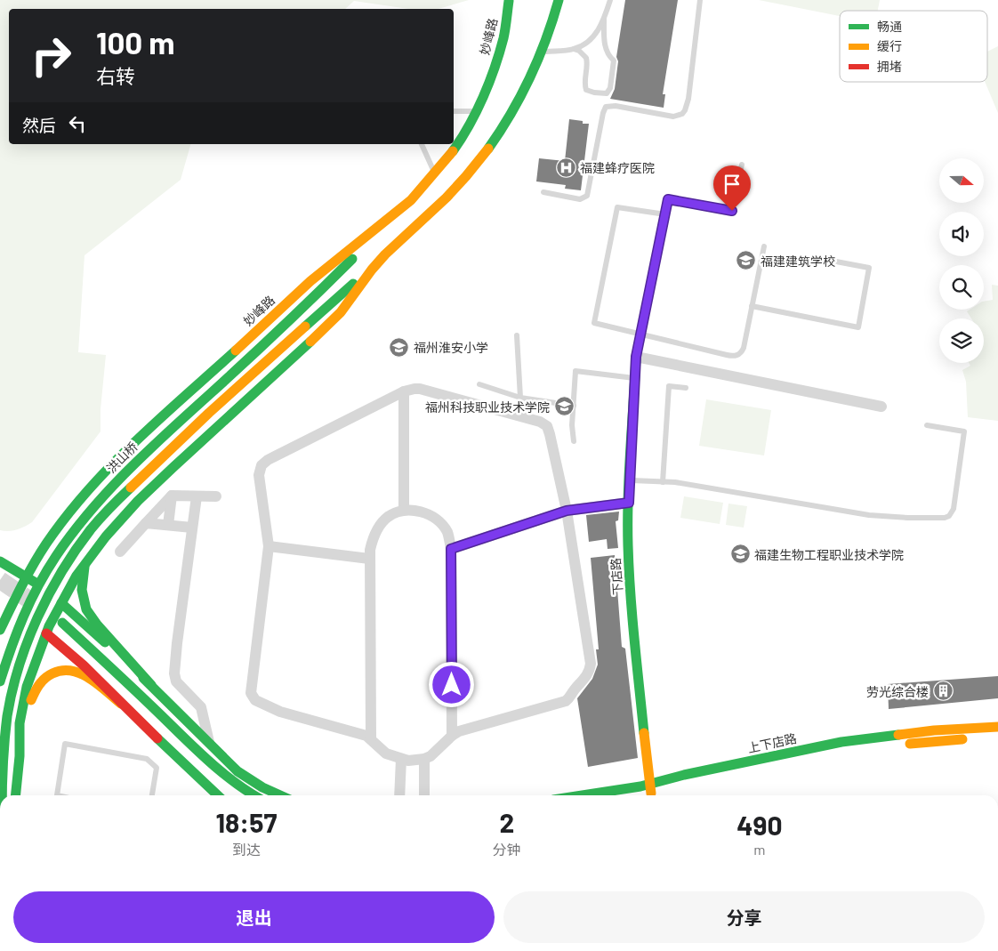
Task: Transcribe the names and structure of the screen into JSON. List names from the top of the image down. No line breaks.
{"streets":{"main road":["妙峰路","洪山桥","下店路","上下店路"]},"crossings":[["妙峰路","洪山桥"],["下店路","上下店路"]],"places":{"hospital":["福建蜂疗医院"],"school or university":["福建建筑学校","福州淮安小学","福州科技职业技术学院","福建生物工程职业技术学院"],"building":["劳光综合楼"]},"legend":["畅通","缓行","拥堵"],"north":"right","page":{"turn":["100 m","右转"],"then":"然后","eta":["18:57","到达","2","分钟","490","m"],"buttons":["退出","分享"]}}
